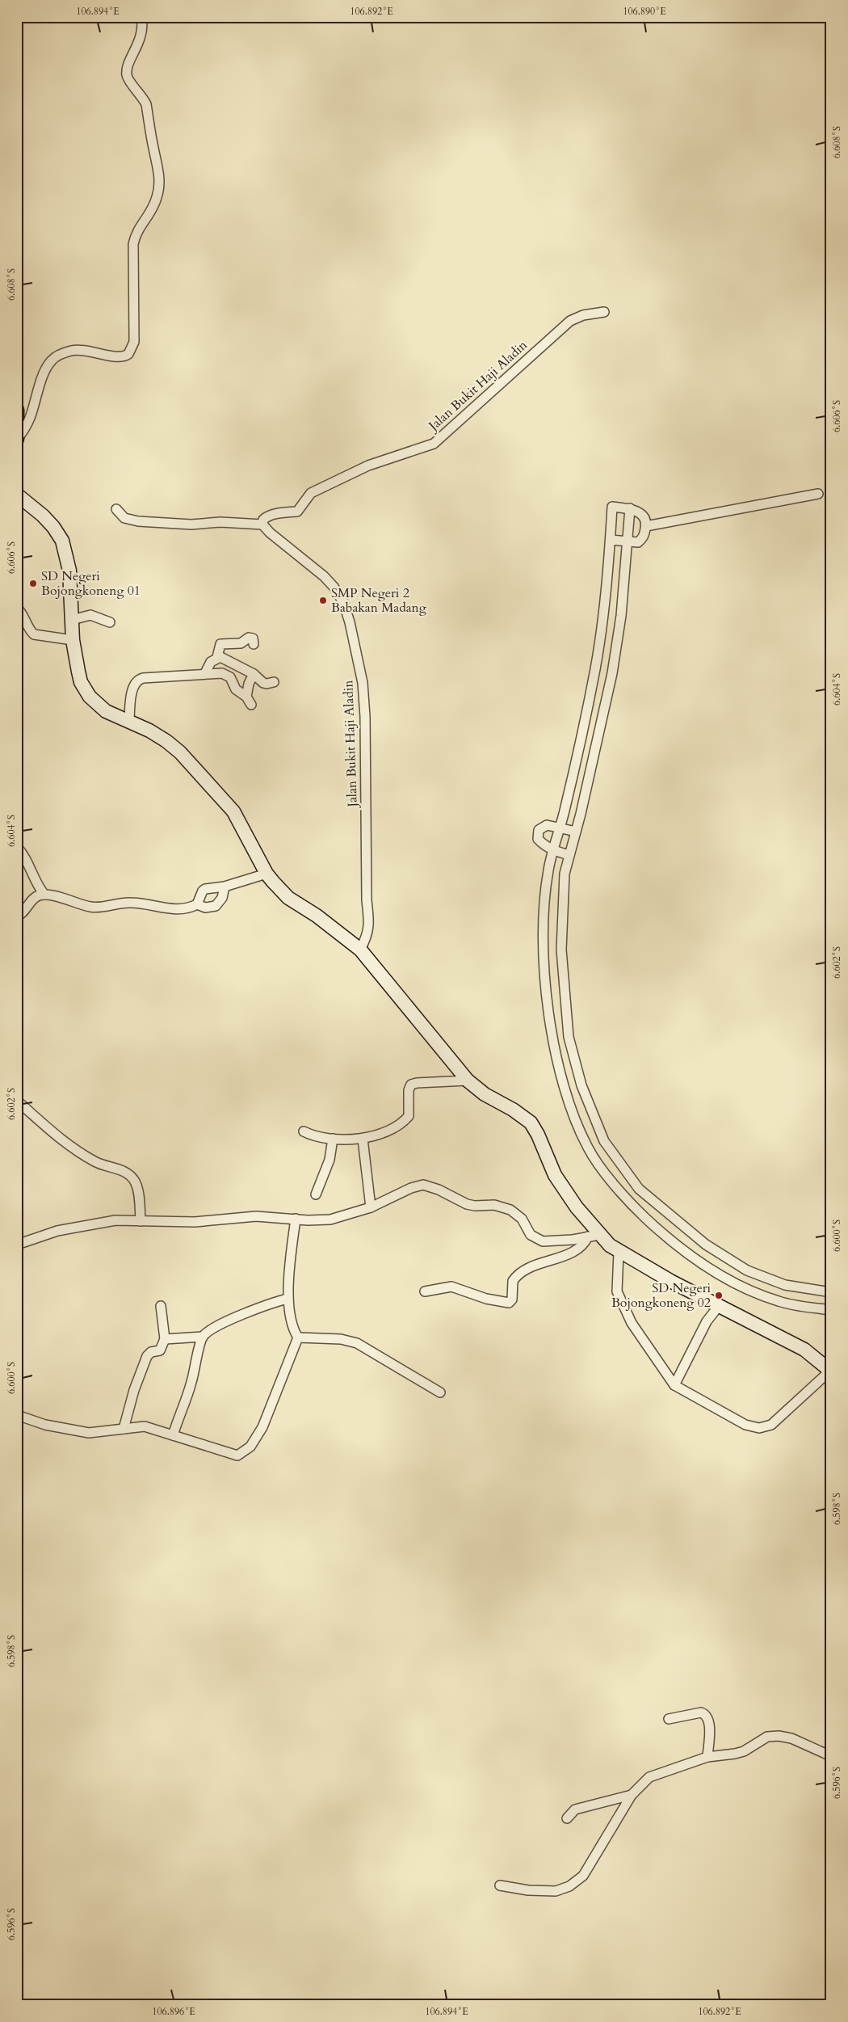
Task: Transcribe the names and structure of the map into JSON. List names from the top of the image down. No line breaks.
{"streets":{"street":["Jalan Bukit Haji Aladin"]},"places":["SD Negeri Bojongkoneng 01","SMP Negeri 2 Babakan Madang","SD Negeri Bojongkoneng 02"],"coordinates":["106.894°E","106.892°E","106.890°E","6.608°S","6.606°S","6.604°S","6.602°S","6.600°S","6.598°S","6.596°S","106.896°E"]}
